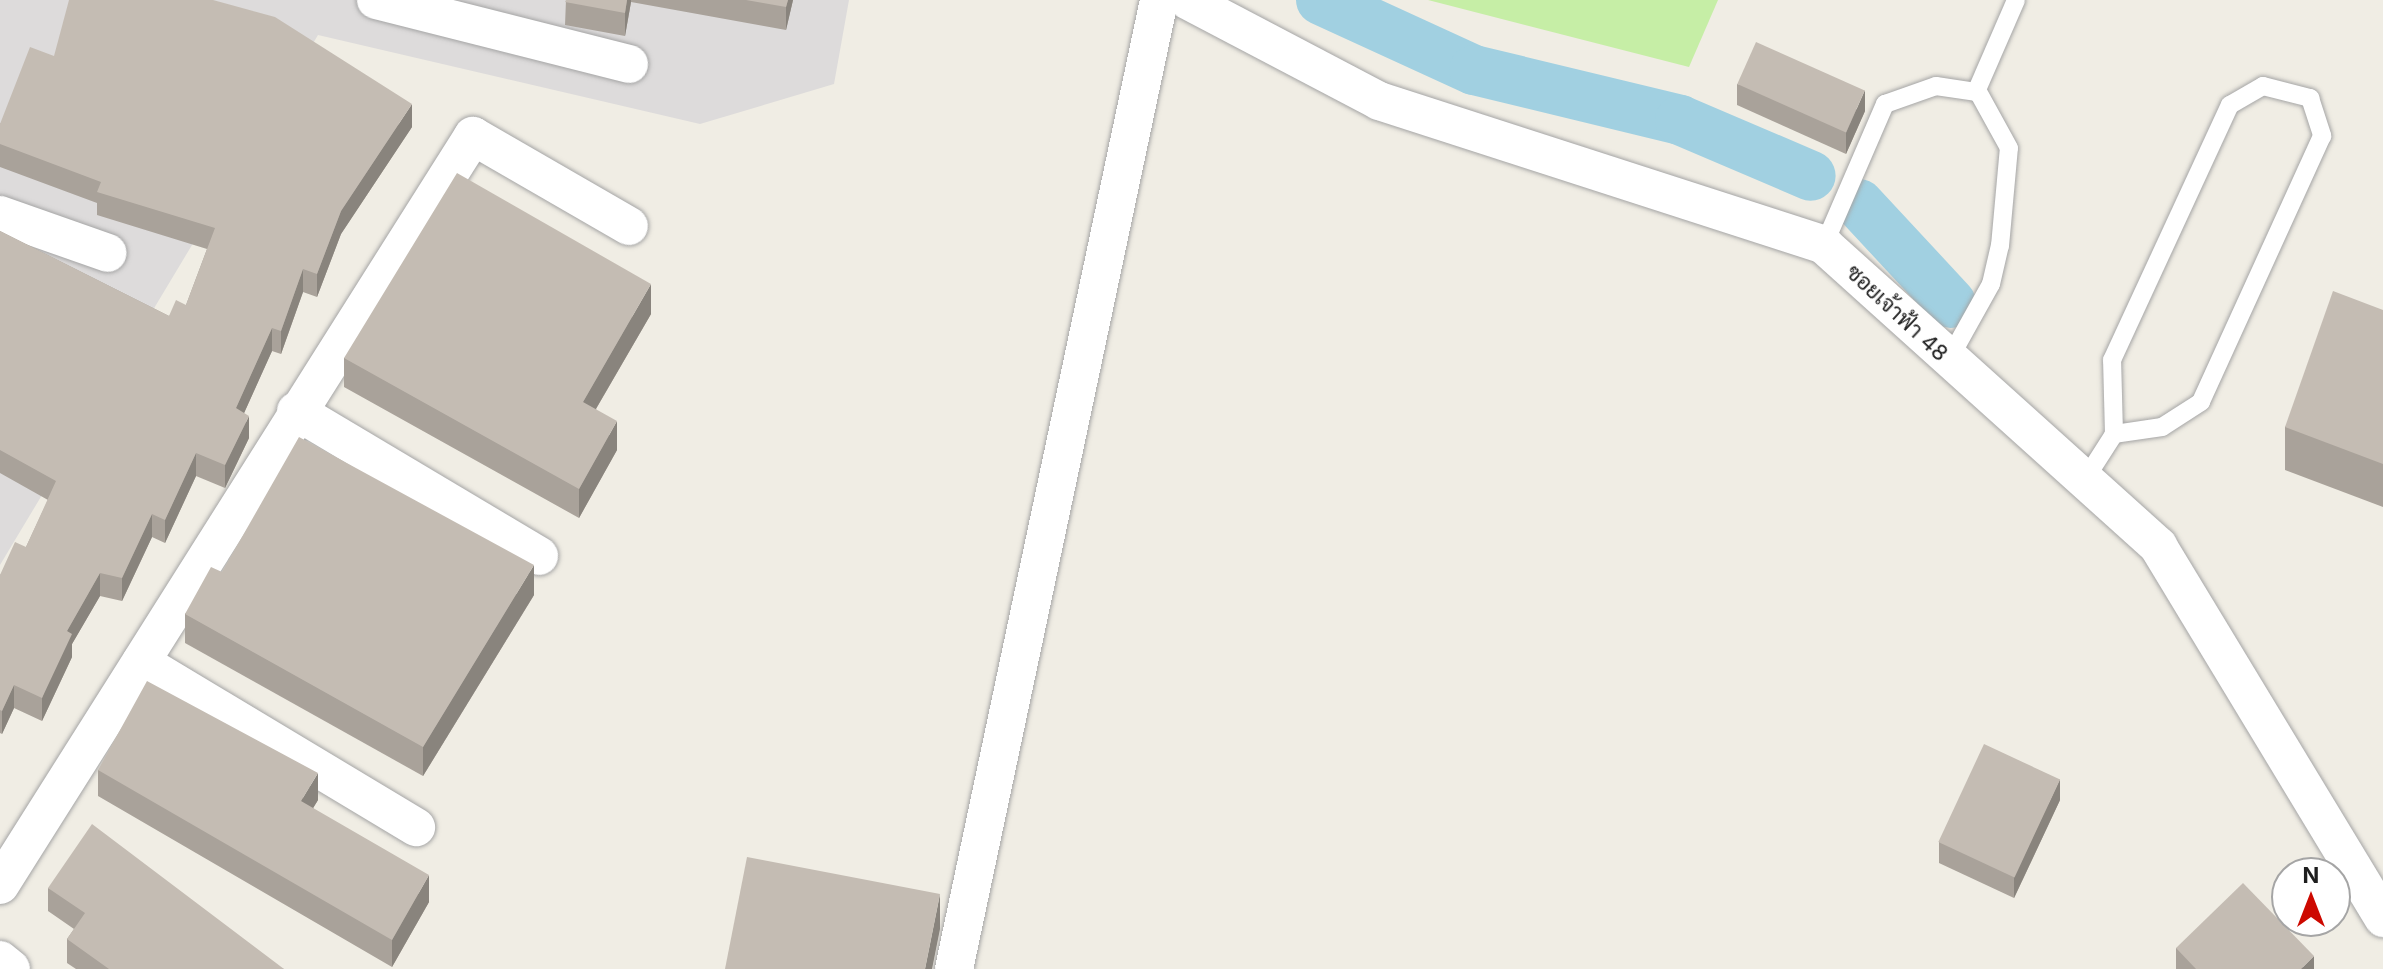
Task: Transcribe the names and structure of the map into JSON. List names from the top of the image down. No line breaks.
{"streets":{"street":["ซอยเจ้าฟ้า 48"]},"north":"top"}
